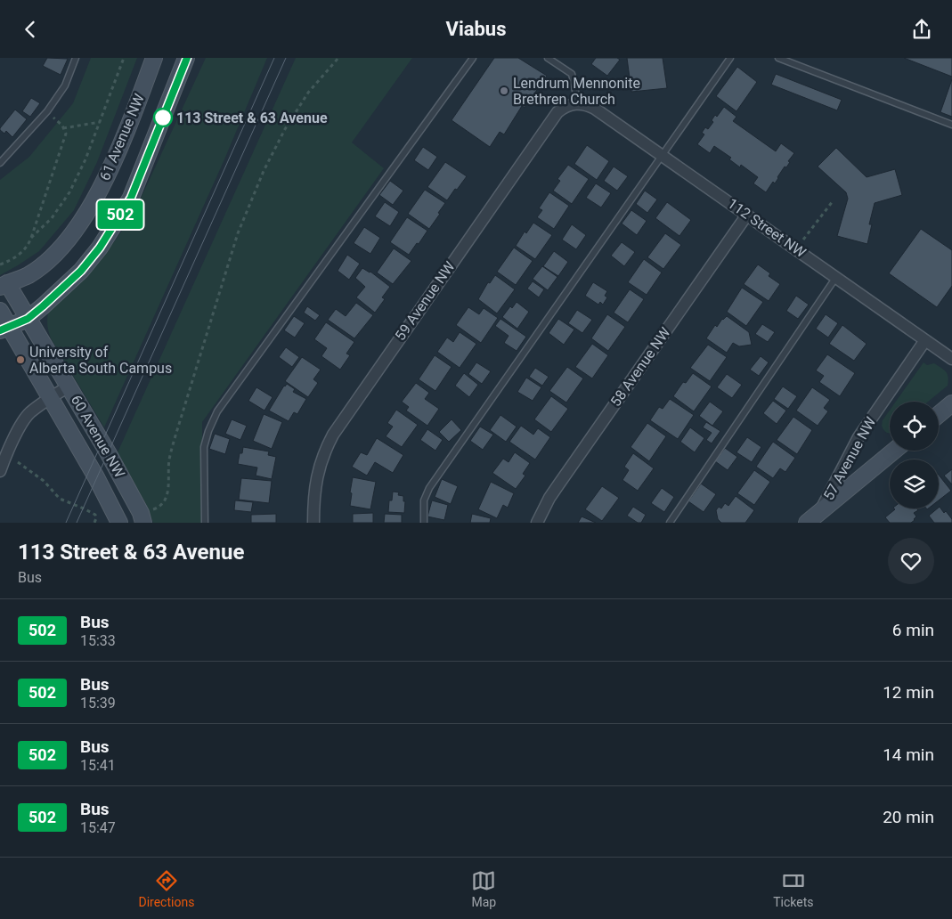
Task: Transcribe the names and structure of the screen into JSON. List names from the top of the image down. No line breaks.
{"streets":{"street":["61 Avenue NW","112 Street NW","59 Avenue NW","58 Avenue NW","60 Avenue NW","57 Avenue NW"]},"crossings":[["61 Avenue NW","60 Avenue NW"],["112 Street NW","59 Avenue NW"],["112 Street NW","58 Avenue NW"],["112 Street NW","57 Avenue NW"]],"places":["Lendrum Mennonite Brethren Church","113 Street & 63 Avenue","University of Alberta South Campus"],"lines":["bus line 502"],"page":{"header":"Viabus","on_map":"502","heading":["113 Street & 63 Avenue","Bus"],"list":[{"mark":"502","name":"Bus","note":"15:33","value":"6 min"},{"mark":"502","name":"Bus","note":"15:39","value":"12 min"},{"mark":"502","name":"Bus","note":"15:41","value":"14 min"},{"mark":"502","name":"Bus","note":"15:47","value":"20 min"}],"tabs":["Directions","Map","Tickets"]}}
